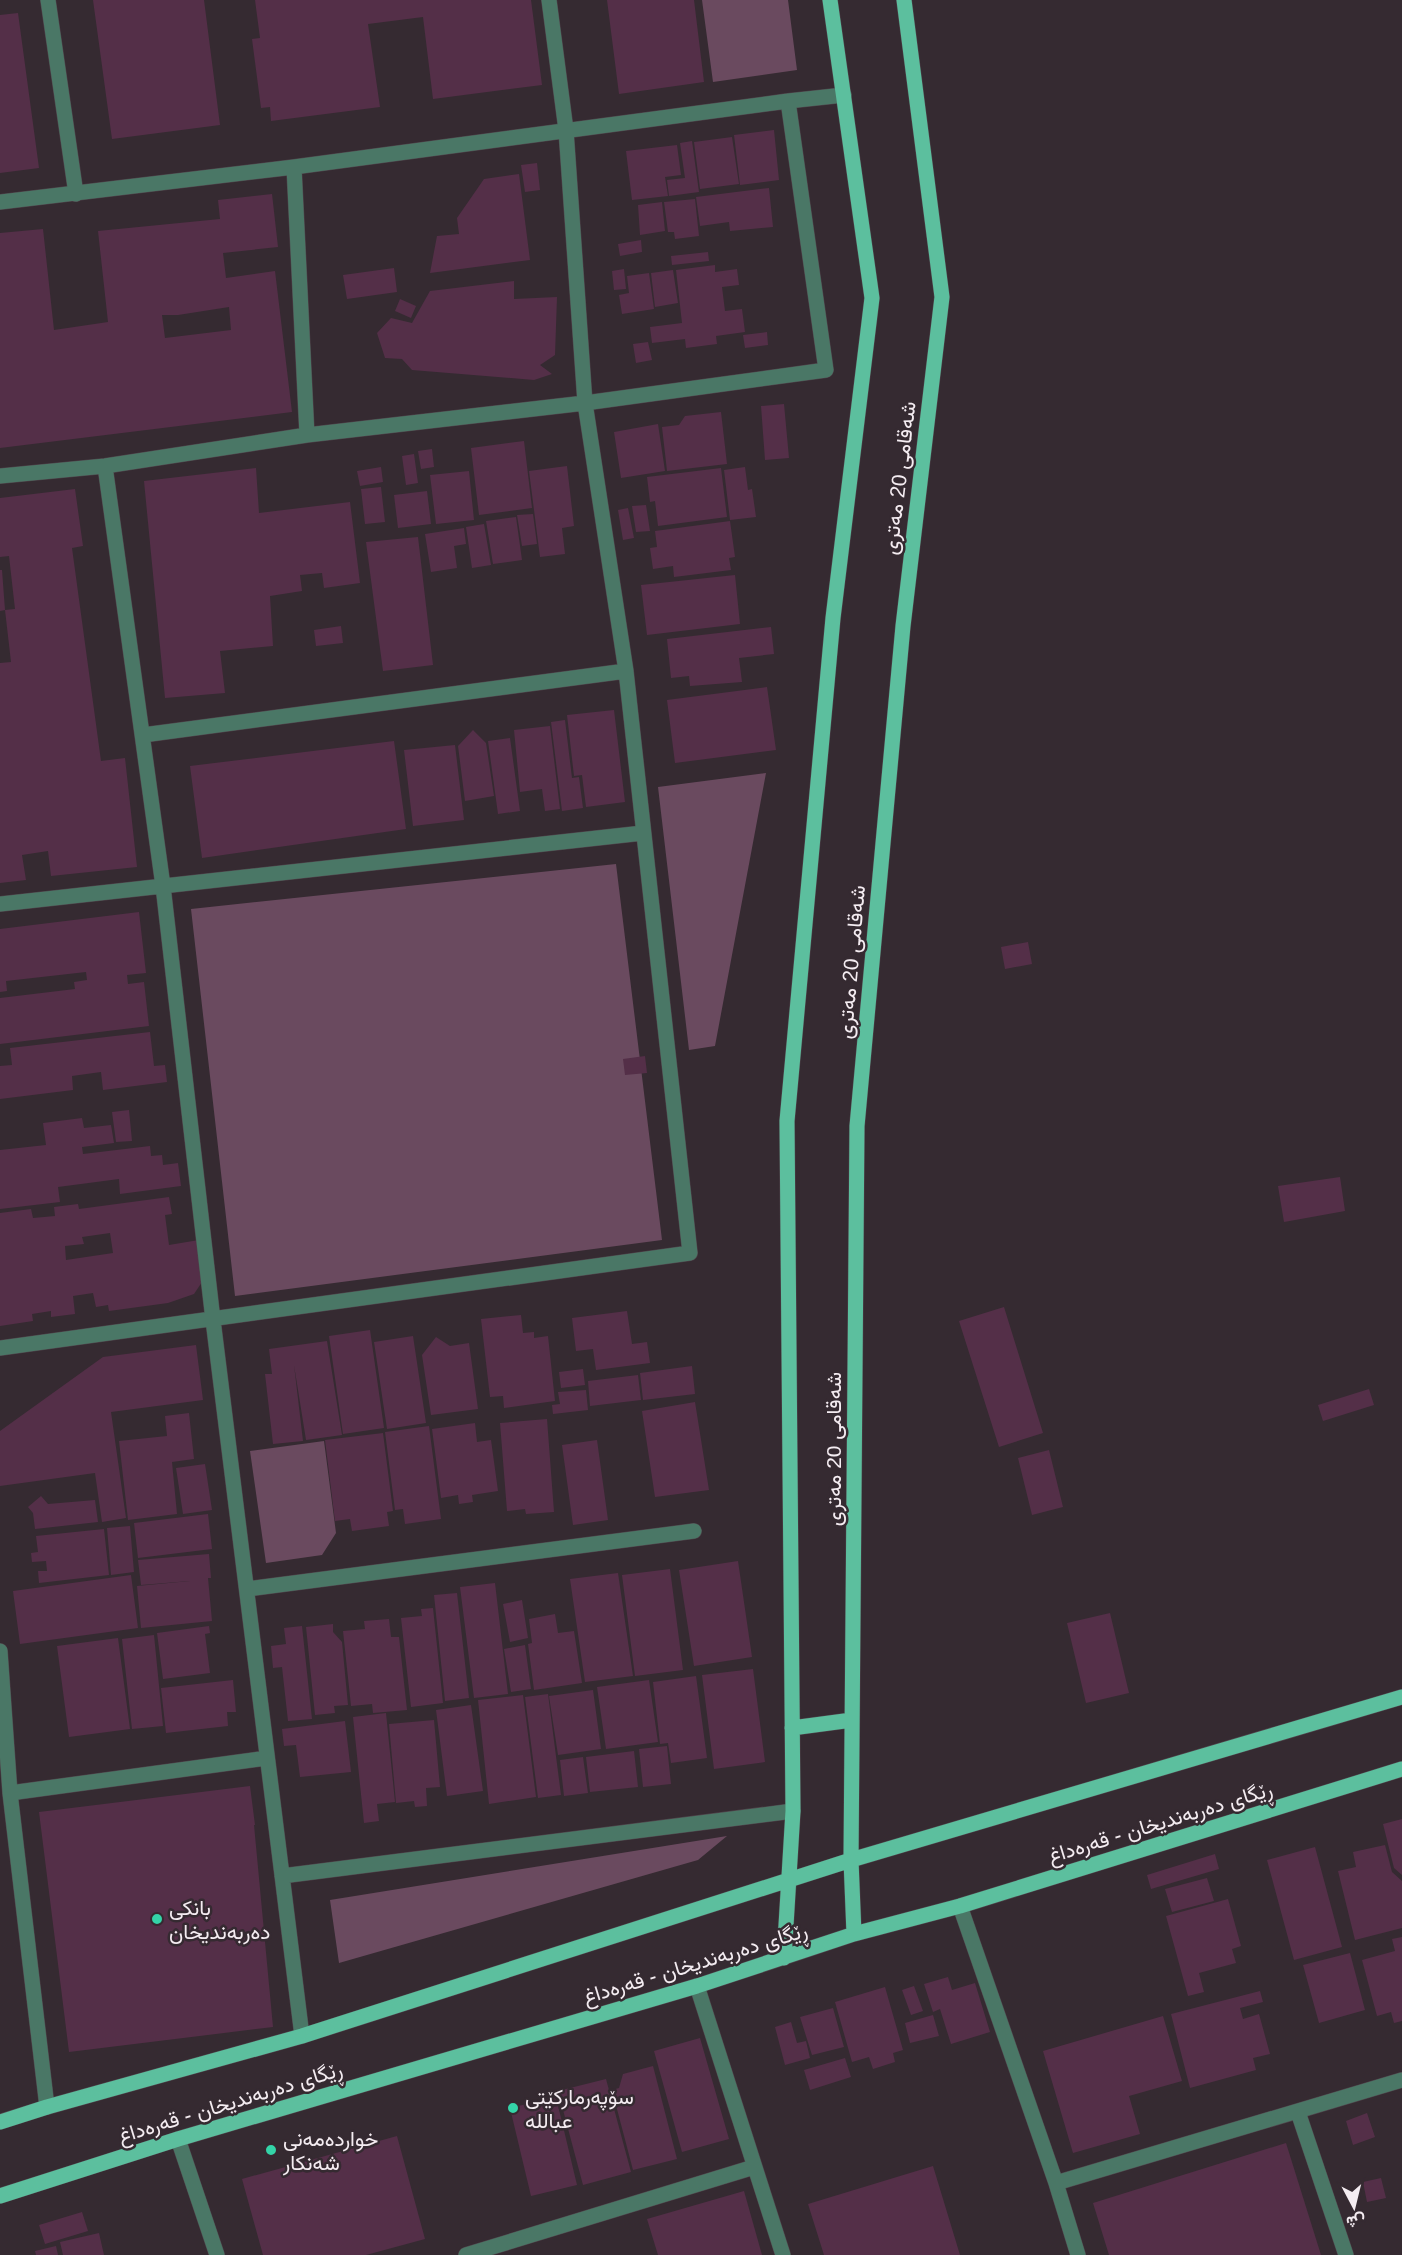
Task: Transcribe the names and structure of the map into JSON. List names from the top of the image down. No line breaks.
{"streets":{"main road":["شەقامی 20 مەتری","ڕێگای دەربەندیخان - قەرەداغ"]},"crossings":[["شەقامی 20 مەتری","ڕێگای دەربەندیخان - قەرەداغ"]],"places":["بانکی دەربەندیخان","سۆپه‌رماركێتى عبالله","خواردەمەنی شەنکار"],"north":"bottom"}
